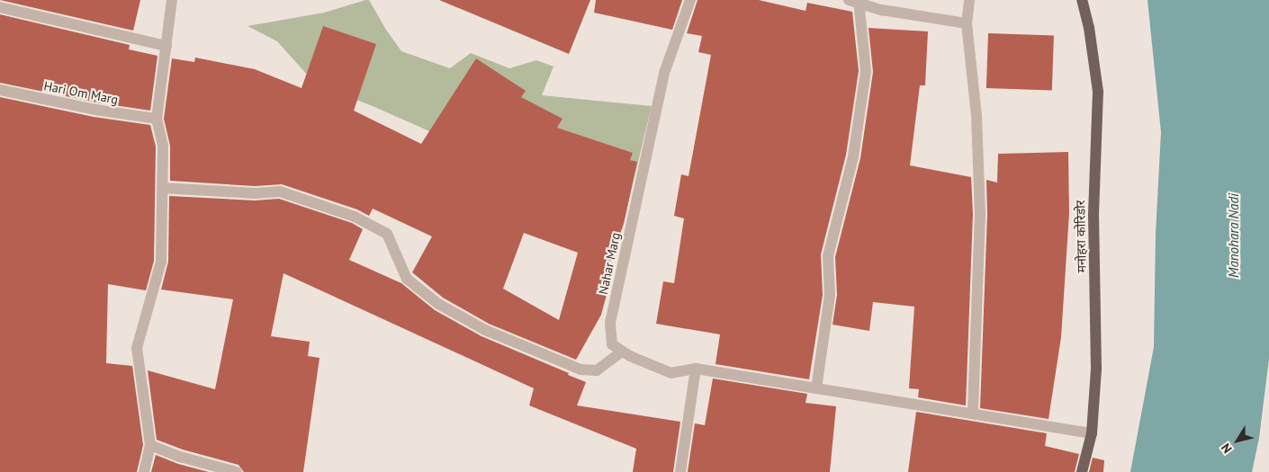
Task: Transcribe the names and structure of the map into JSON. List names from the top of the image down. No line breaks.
{"streets":{"main road":["मनोहरा कोरिडोर"],"street":["Hari Om Marg","Nahar Marg"]},"water":["Manohara Nadi"],"north":"bottom left"}
